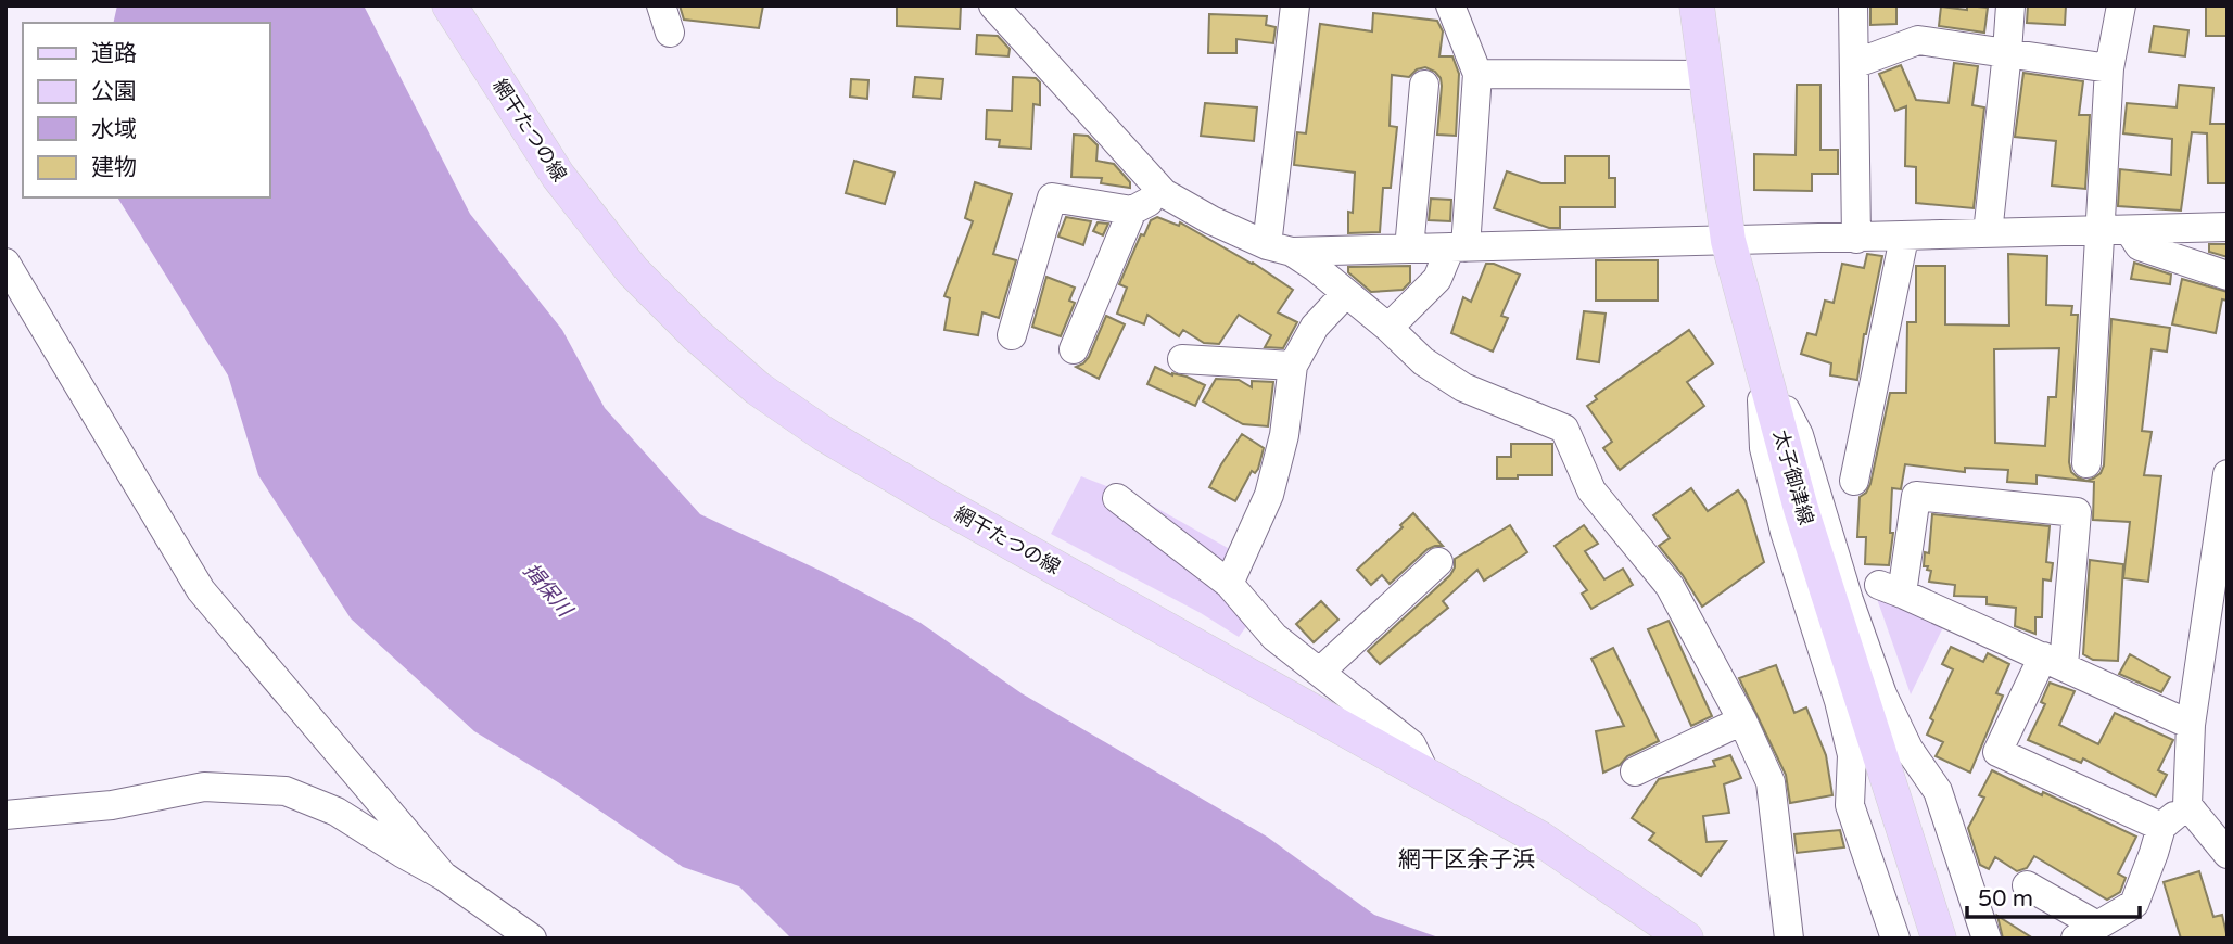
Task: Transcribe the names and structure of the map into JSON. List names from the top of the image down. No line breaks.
{"streets":{"main road":["網干たつの線","太子御津線"]},"districts":["網干区余子浜"],"water":["揖保川"],"legend":["道路","公園","水域","建物"],"scale_bar":"50 m"}
